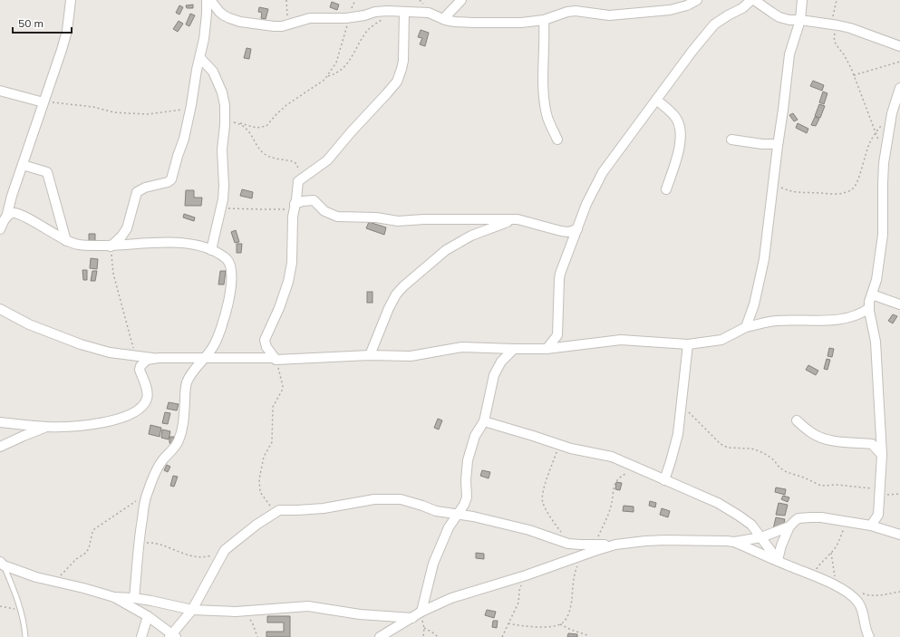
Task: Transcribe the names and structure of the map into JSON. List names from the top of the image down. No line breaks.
{"scale_bar":"50 m"}
